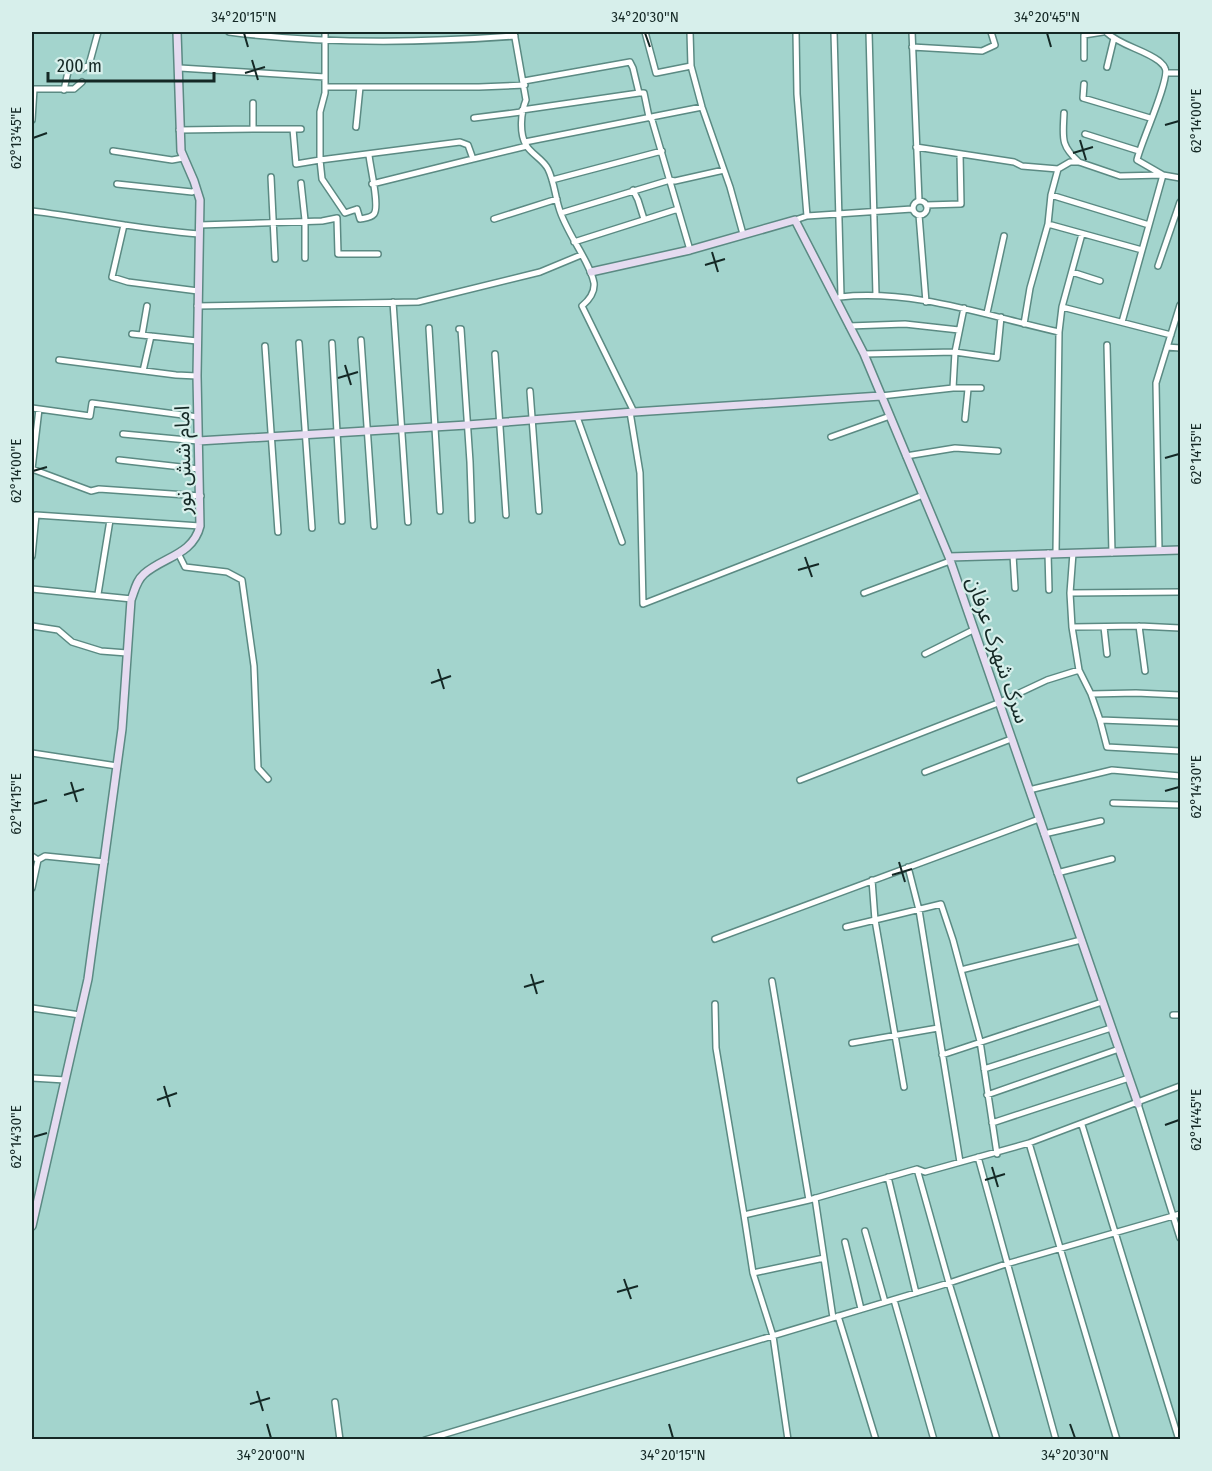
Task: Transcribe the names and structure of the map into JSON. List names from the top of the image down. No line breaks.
{"streets":{"street":["امام شش نور","سرک شهرک عرفان"]},"scale_bar":"200 m","coordinates":["34°20'15\"N","34°20'30\"N","34°20'45\"N","62°14'00\"E","62°13'45\"E","62°14'15\"E","62°14'30\"E","62°14'45\"E","34°20'00\"N"]}
